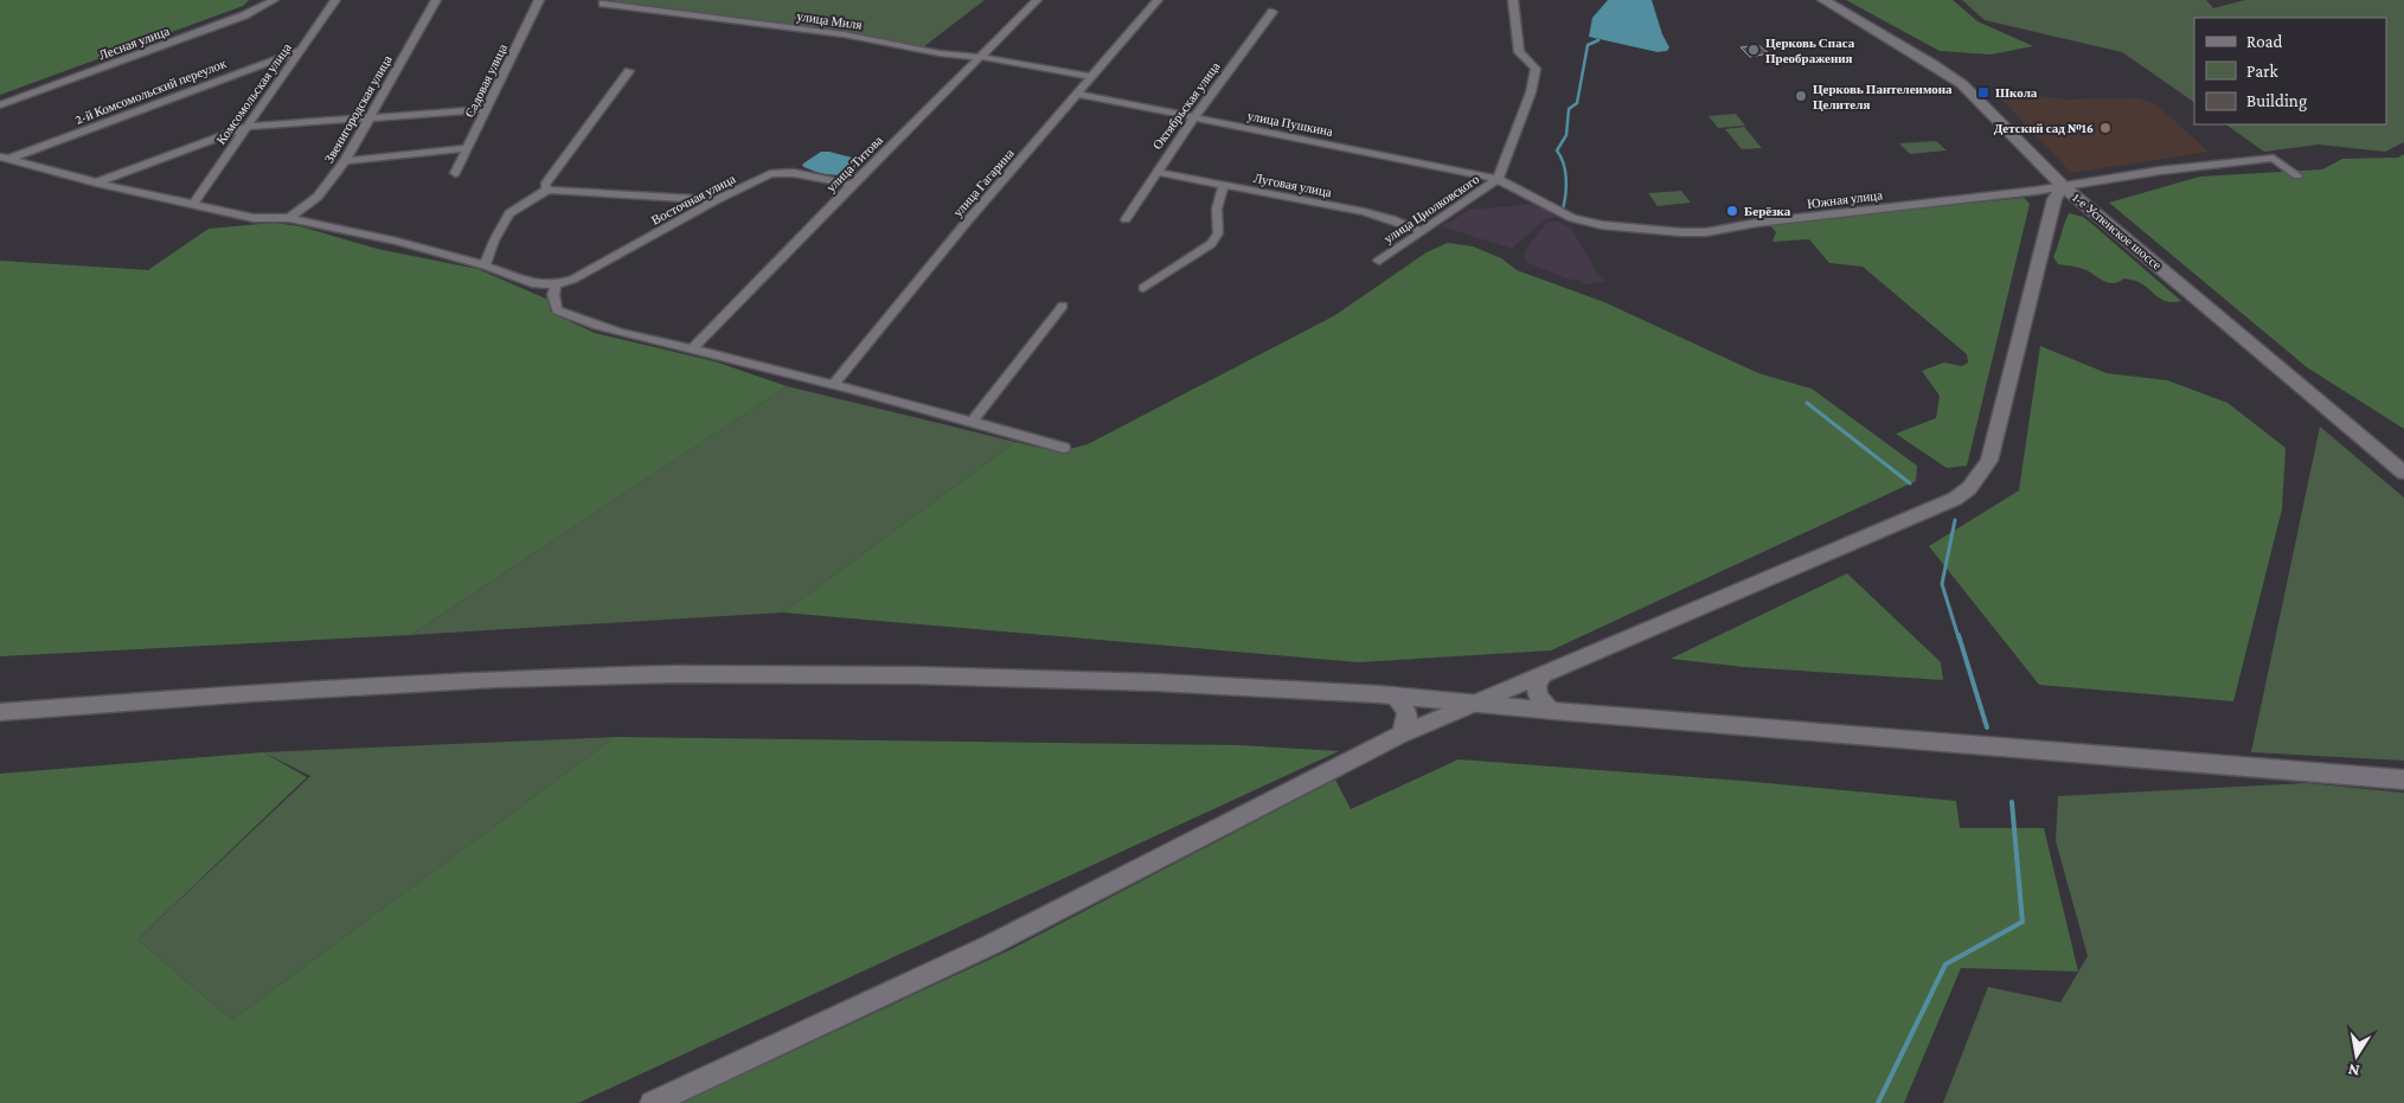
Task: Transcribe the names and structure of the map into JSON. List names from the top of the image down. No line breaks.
{"streets":{"main road":["1-е Успенское шоссе"],"street":["улица Миля","Лесная улица","Садовая улица","2-й Комсомольский переулок","Комсомольская улица","Октябрьская улица","Звенигородская улица","улица Пушкина","улица Титова","улица Гагарина","Луговая улица","Восточная улица","Южная улица","улица Циолковского"]},"crossings":[["улица Миля","улица Титова"],["2-й Комсомольский переулок","Комсомольская улица"],["Октябрьская улица","улица Пушкина"],["Октябрьская улица","Луговая улица"],["улица Пушкина","улица Гагарина"],["улица Пушкина","Южная улица"],["улица Пушкина","улица Циолковского"],["улица Титова","Восточная улица"],["Луговая улица","улица Циолковского"],["Южная улица","улица Циолковского"],["Южная улица","1-е Успенское шоссе"]],"places":{"other":["Церковь Спаса Преображения","Церковь Пантелеимона Целителя","Детский сад №16","Берёзка"],"transit":["Школа"]},"legend":["Road","Park","Building"],"north":"bottom"}
